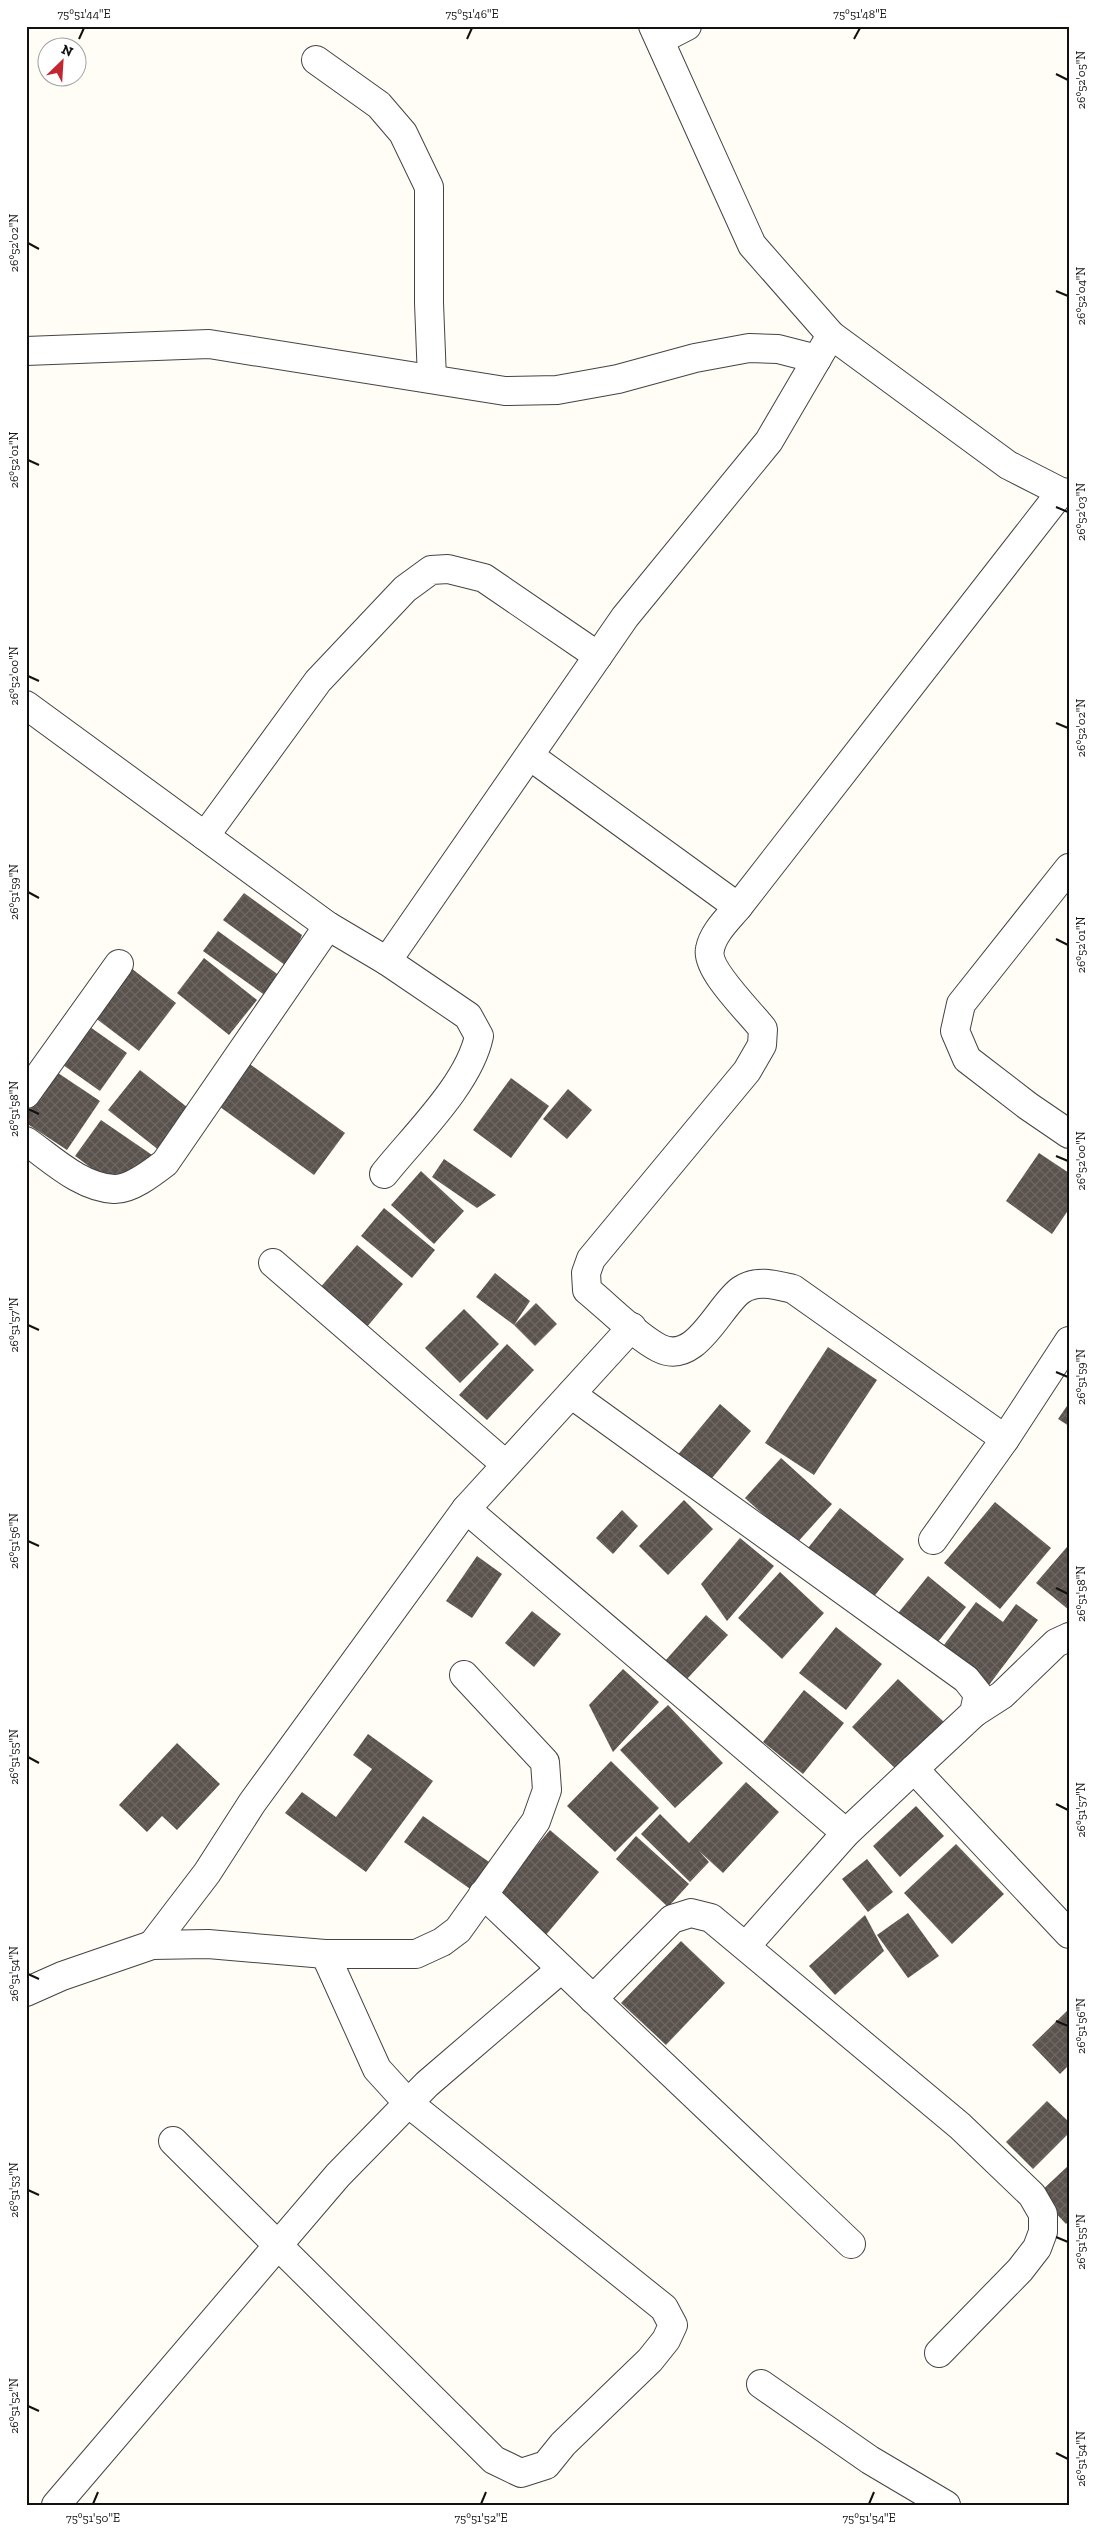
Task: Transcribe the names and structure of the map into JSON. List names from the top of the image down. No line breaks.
{"north":"top right","coordinates":["75°51'44\"E","75°51'46\"E","75°51'48\"E","26°52'05\"N","26°52'02\"N","26°52'04\"N","26°52'01\"N","26°52'03\"N","26°52'00\"N","26°51'59\"N","26°51'58\"N","26°51'57\"N","26°51'56\"N","26°51'55\"N","26°51'54\"N","26°51'53\"N","26°51'52\"N","75°51'50\"E","75°51'52\"E","75°51'54\"E"]}
